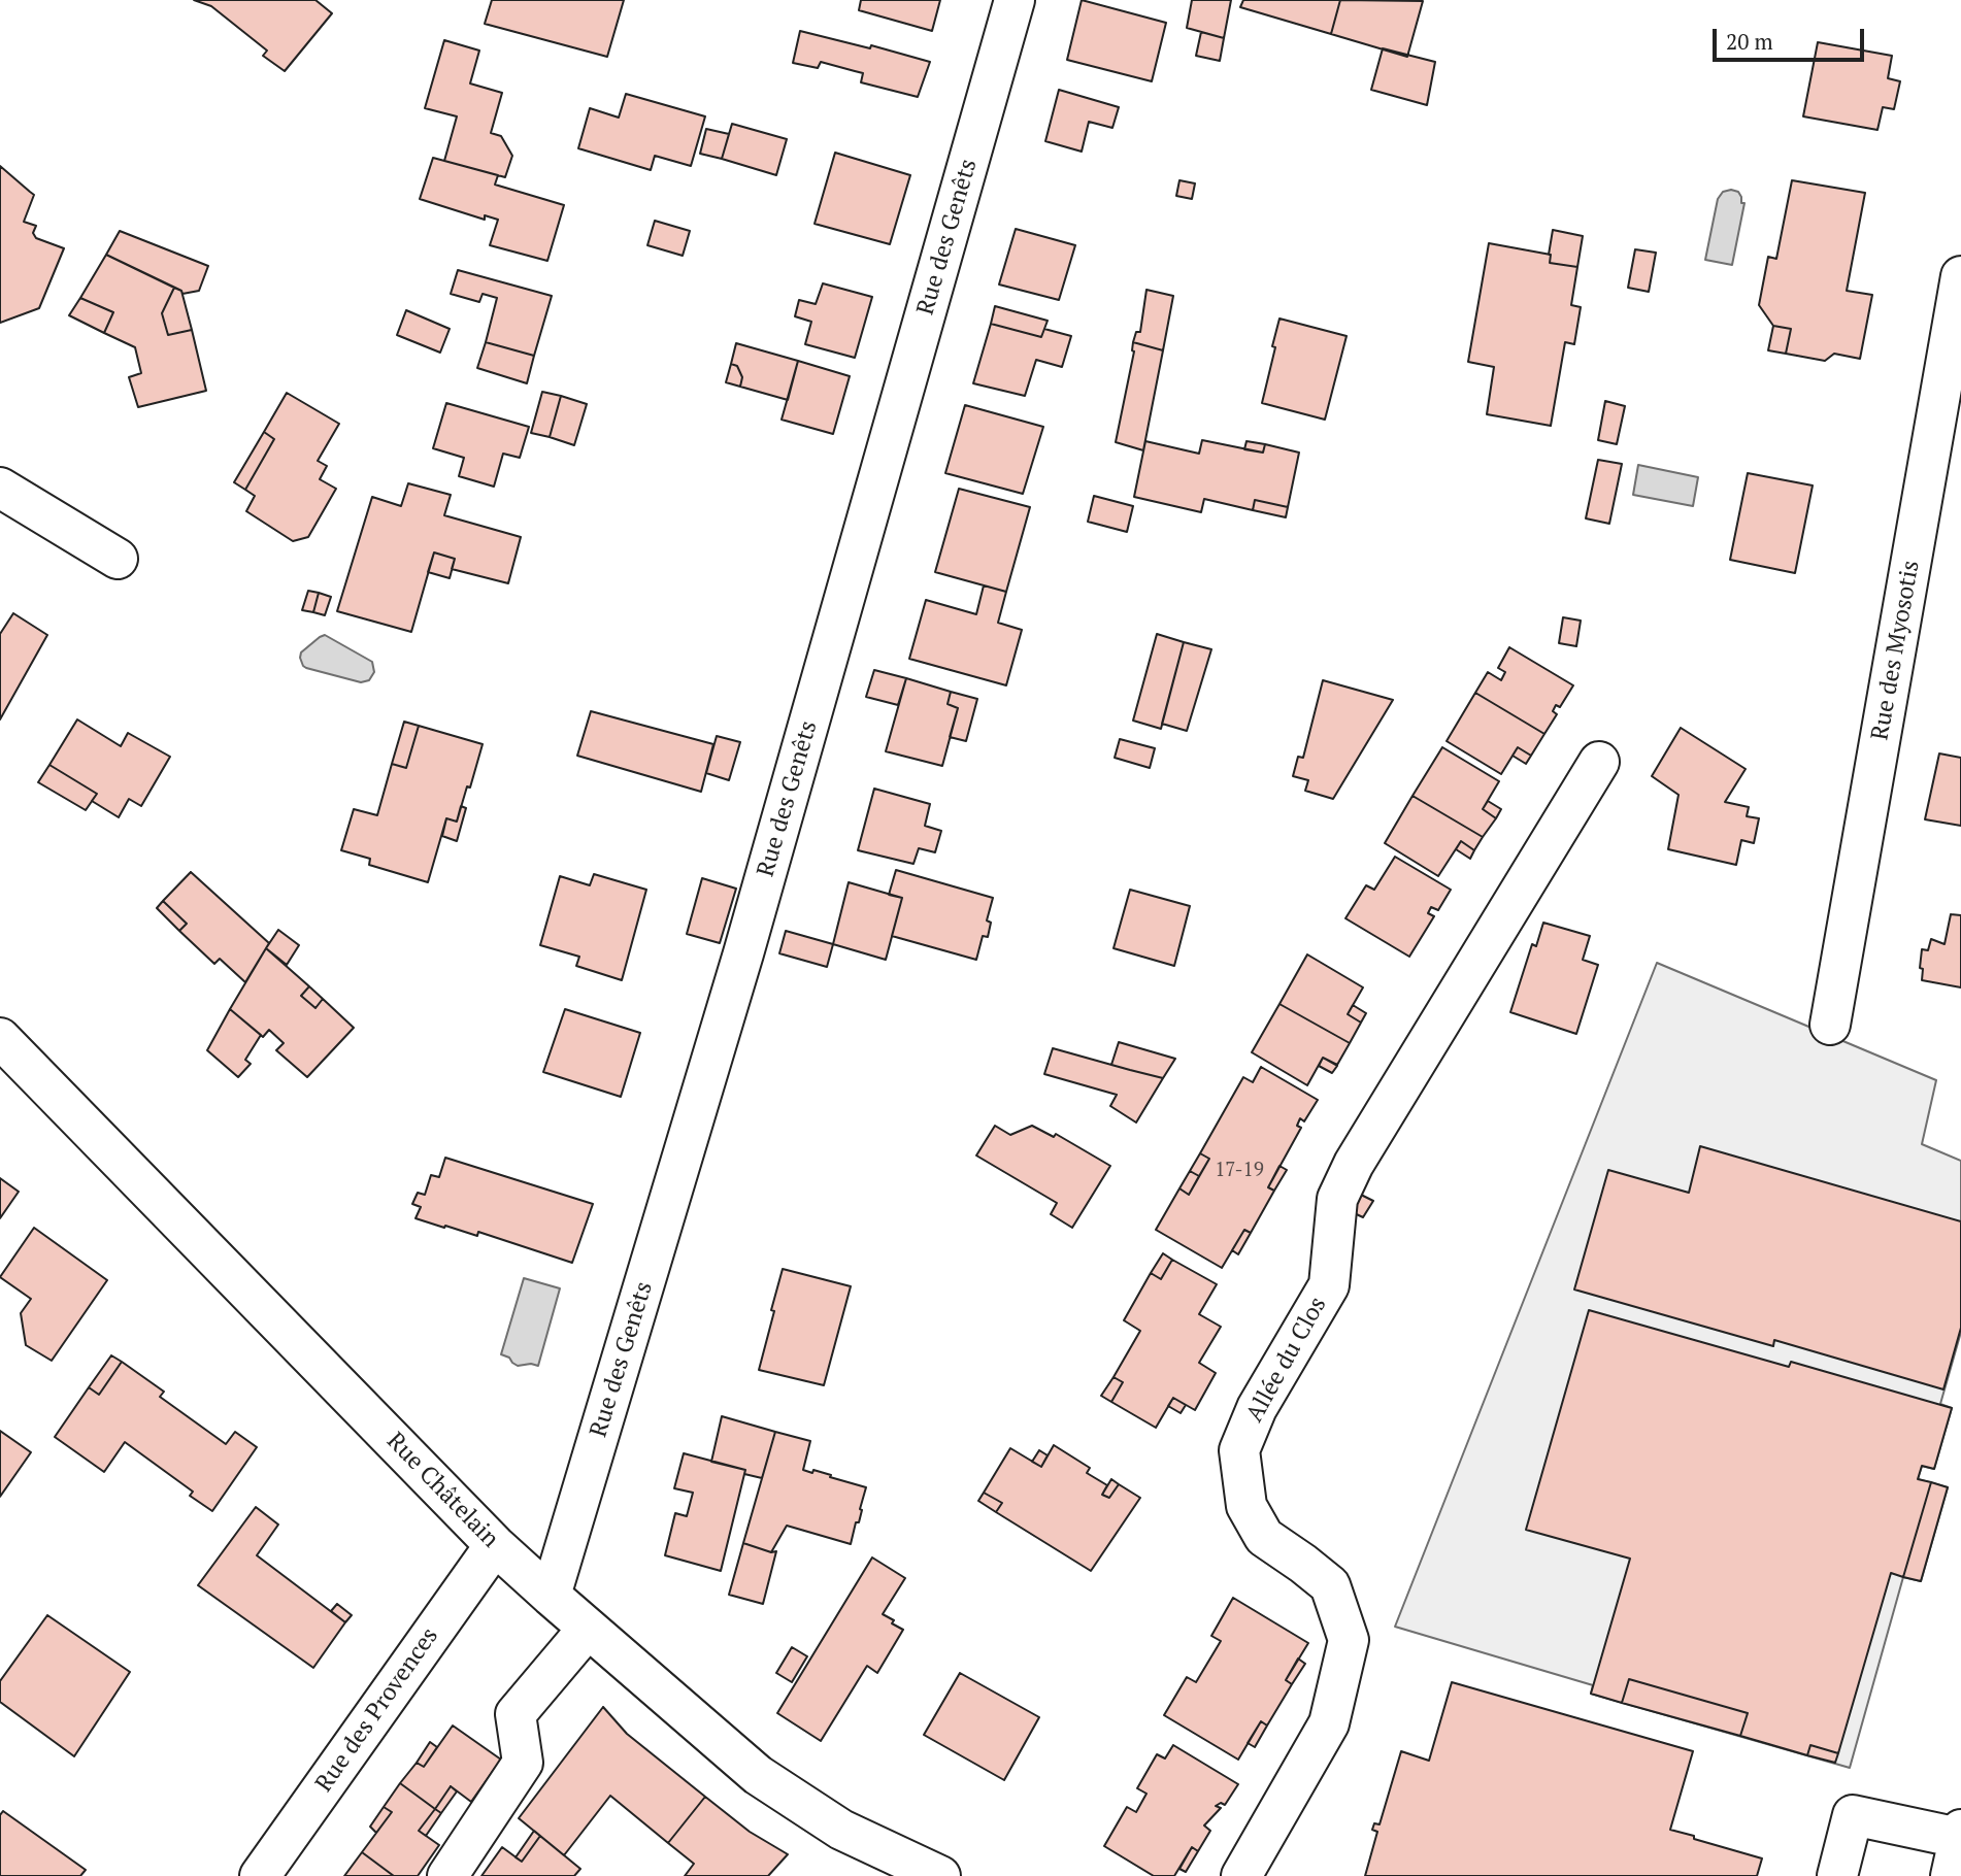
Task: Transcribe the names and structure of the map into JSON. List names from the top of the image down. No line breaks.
{"streets":{"street":["Rue des Genêts","Rue des Myosotis","Allée du Clos","Rue Châtelain","Rue des Provences"]},"crossings":[["Rue des Genêts","Rue Châtelain"],["Rue Châtelain","Rue des Provences"]],"house_numbers":["17-19"],"scale_bar":"20 m"}
